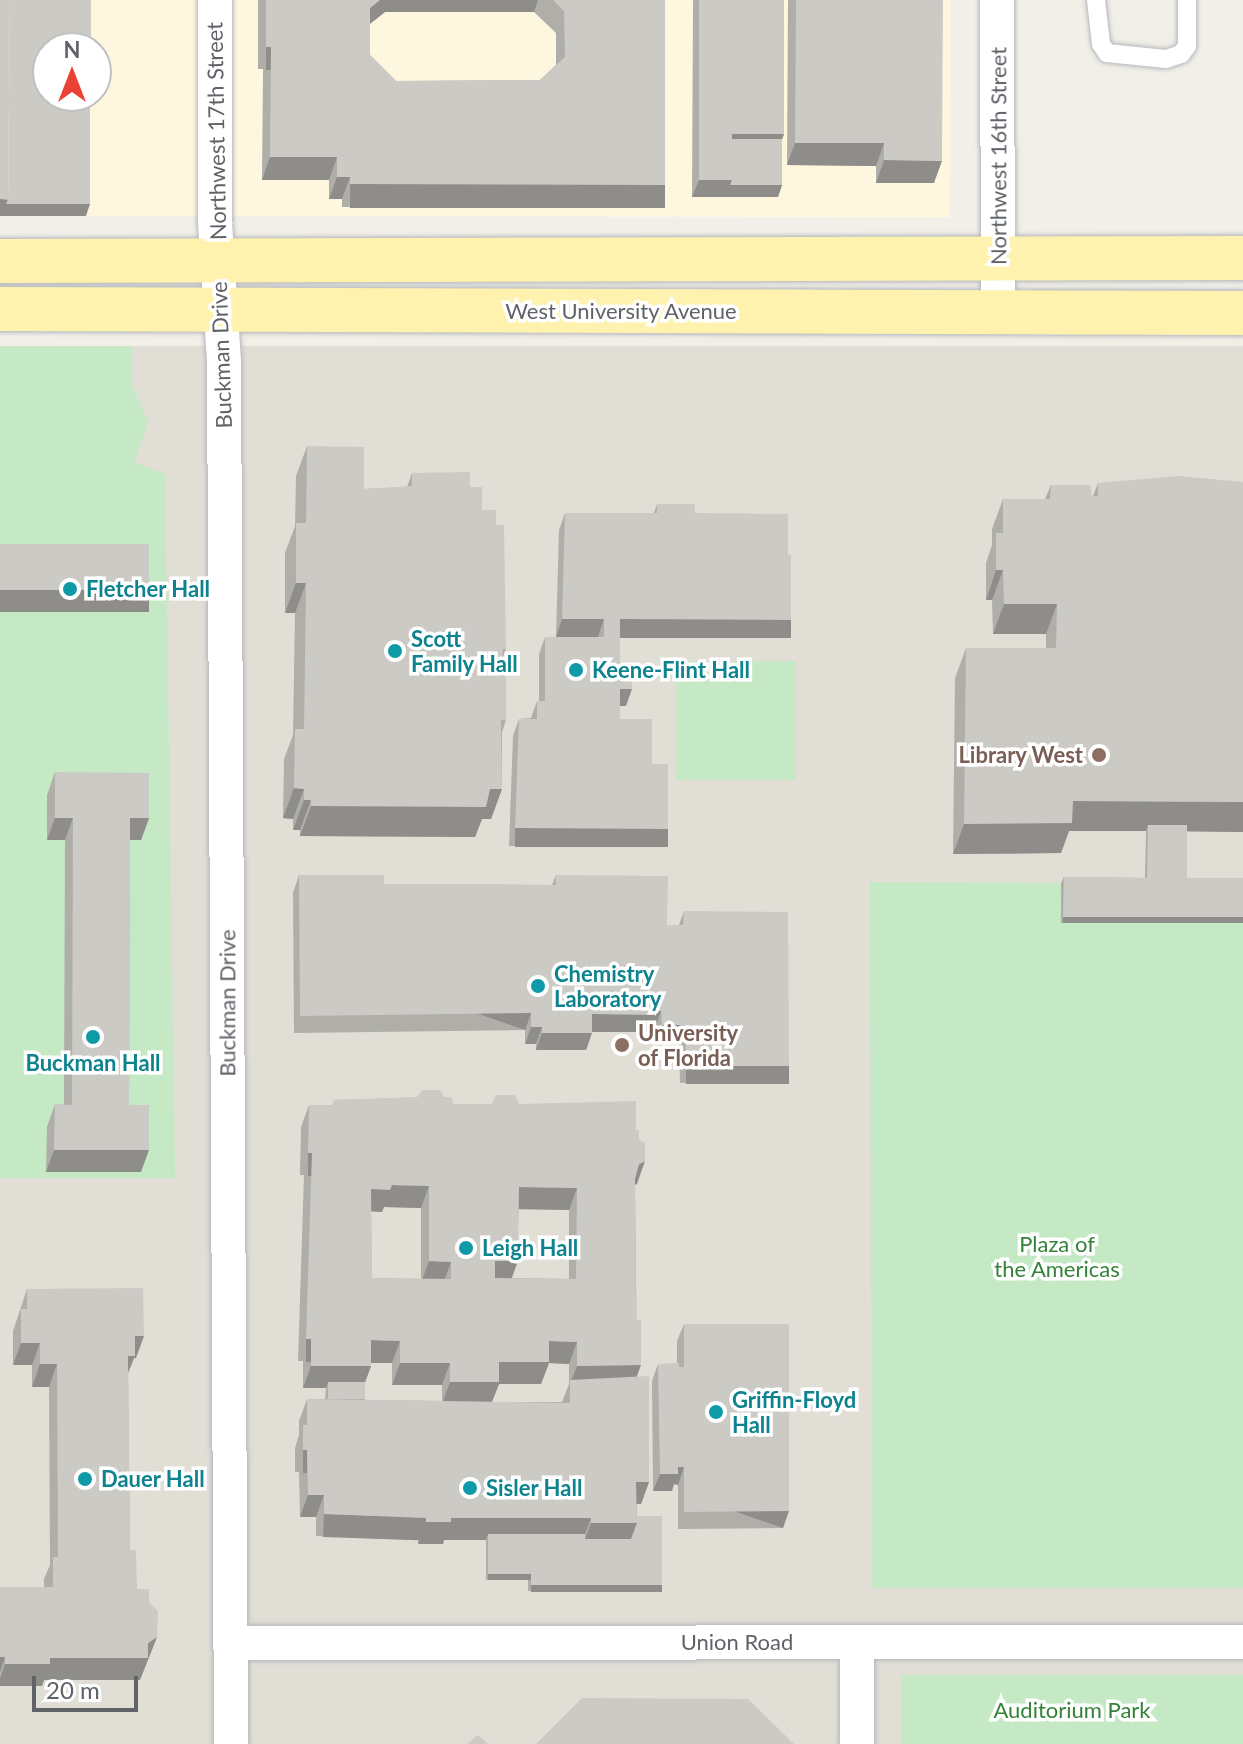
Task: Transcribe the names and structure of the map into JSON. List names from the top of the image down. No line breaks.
{"streets":{"main road":["West University Avenue"],"street":["Northwest 17th Street","Northwest 16th Street","Buckman Drive","Union Road"]},"crossings":[["Northwest 17th Street","Buckman Drive"],["Northwest 16th Street","West University Avenue"],["West University Avenue","Buckman Drive"],["Buckman Drive","Union Road"]],"parks":["Plaza of the Americas","Auditorium Park"],"places":["Fletcher Hall","Scott Family Hall","Keene-Flint Hall","Library West","Chemistry Laboratory","Buckman Hall","University of Florida","Leigh Hall","Griffin-Floyd Hall","Dauer Hall","Sisler Hall"],"scale_bar":"20 m","north":"top"}
